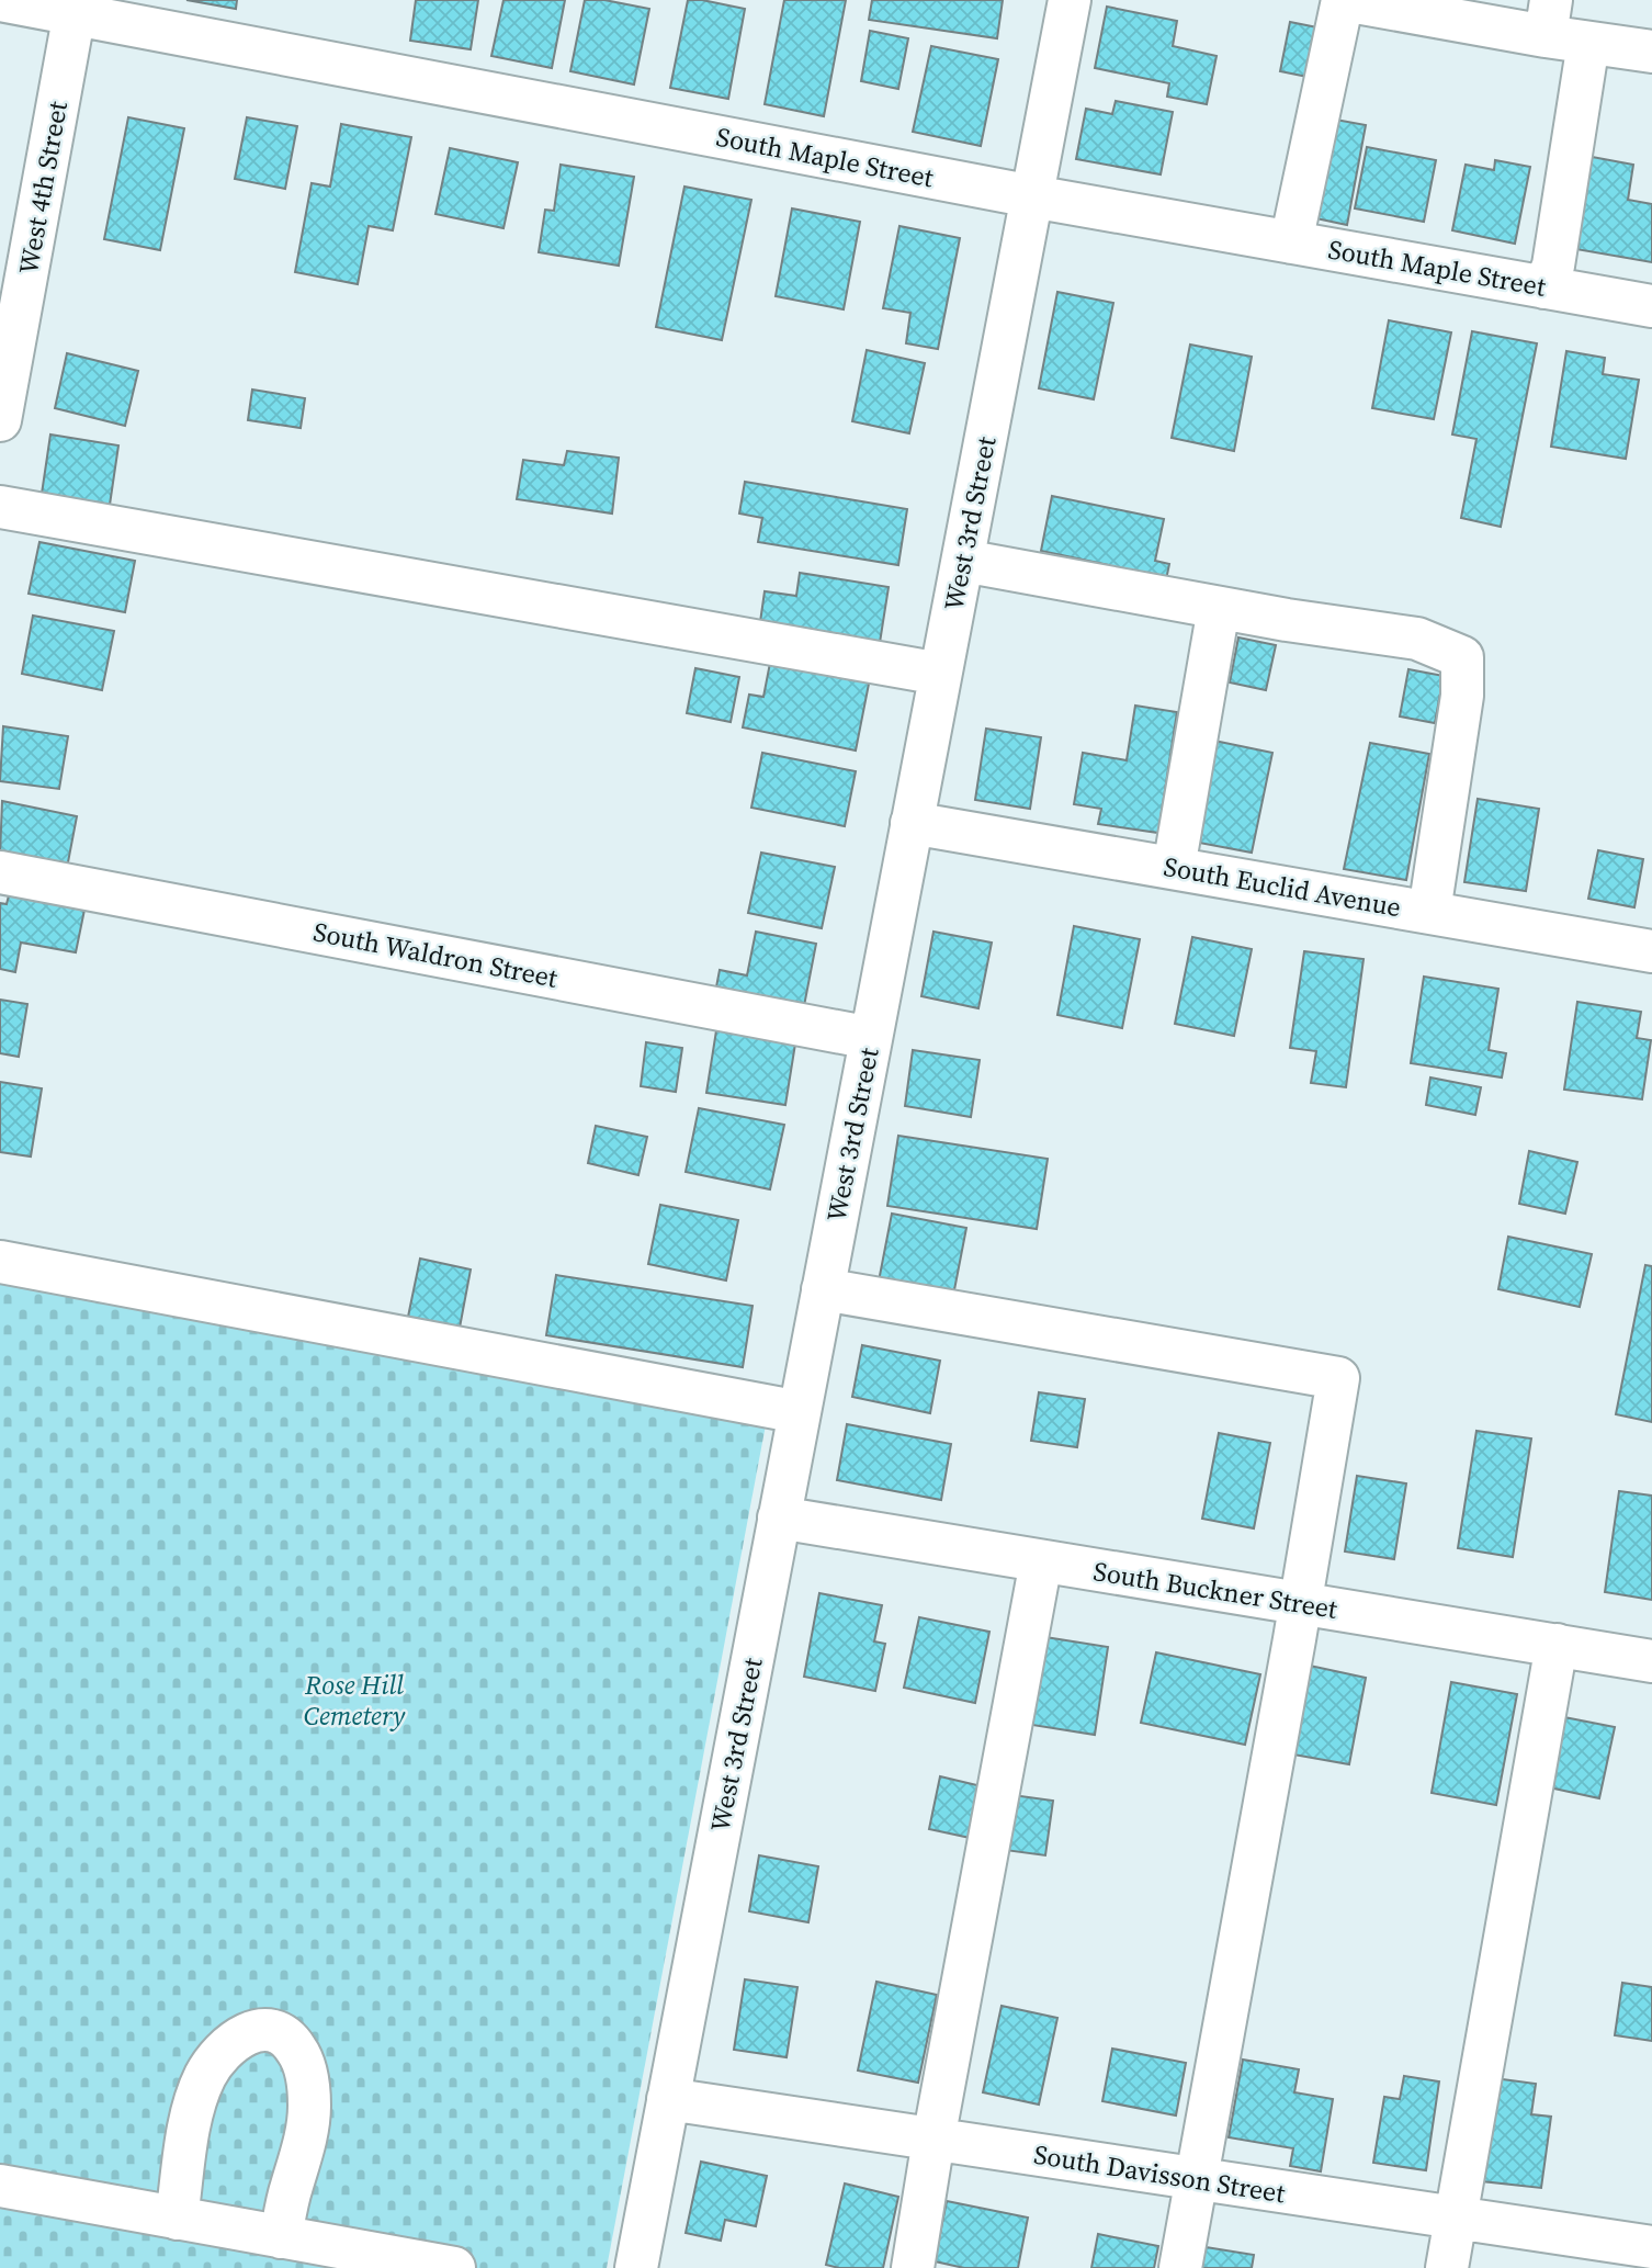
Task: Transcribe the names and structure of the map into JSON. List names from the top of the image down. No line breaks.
{"streets":{"street":["South Maple Street","West 4th Street","West 3rd Street","South Euclid Avenue","South Waldron Street","South Buckner Street","South Davisson Street"]},"crossings":[["South Maple Street","West 4th Street"],["South Maple Street","West 3rd Street"],["West 3rd Street","South Euclid Avenue"],["West 3rd Street","South Waldron Street"],["West 3rd Street","South Buckner Street"],["West 3rd Street","South Davisson Street"]],"parks":["Rose Hill Cemetery"]}
